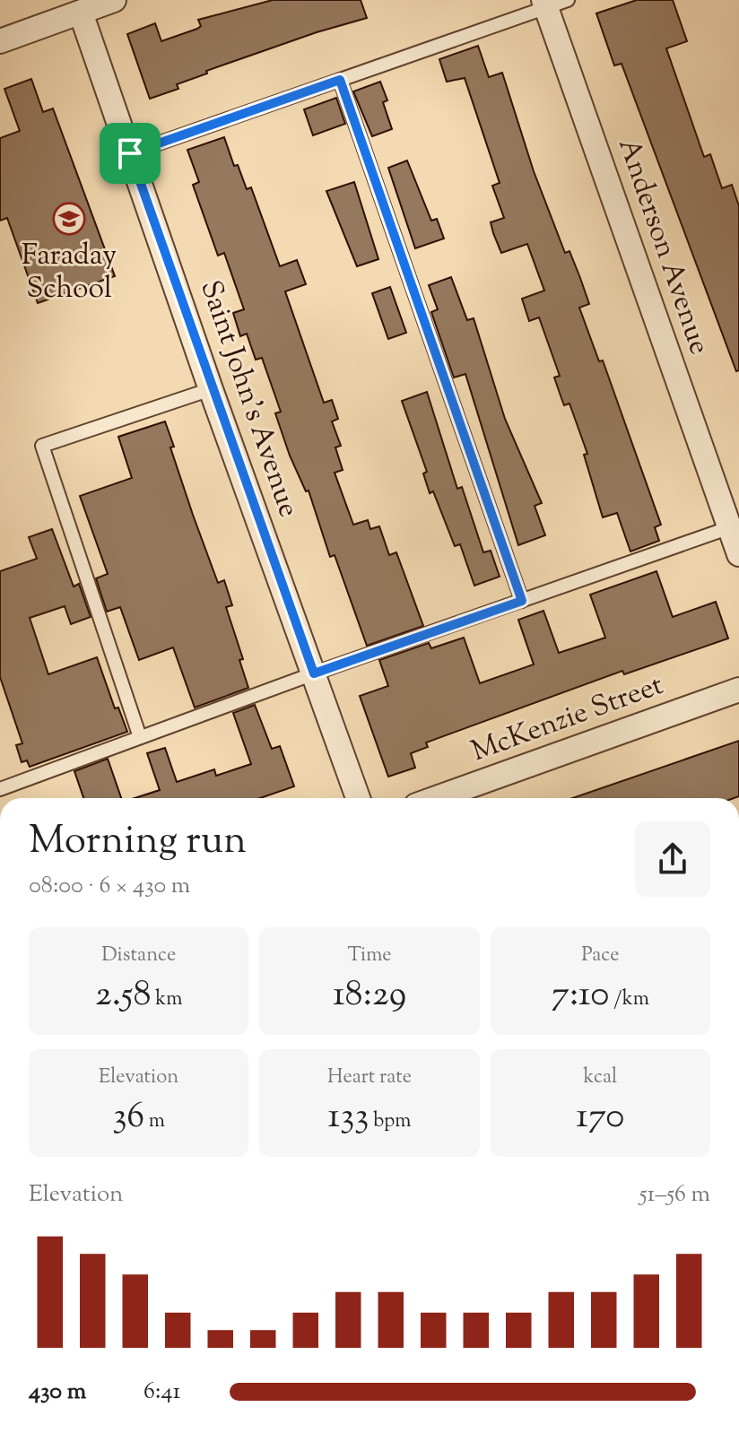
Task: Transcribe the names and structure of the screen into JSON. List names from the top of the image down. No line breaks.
{"streets":{"street":["Anderson Avenue","Saint John's Avenue","McKenzie Street"]},"places":{"school or university":["Faraday School"]},"page":{"heading":["Morning run","08:00 · 6 × 430 m"],"stats":[["Distance","2.58 km"],["Time","18:29"],["Pace","7:10 /km"],["Elevation","36 m"],["Heart rate","133 bpm"],["kcal","170"]],"chart":["Elevation","51–56 m"],"list":[{"name":"430 m","note":"6:41"}]}}
